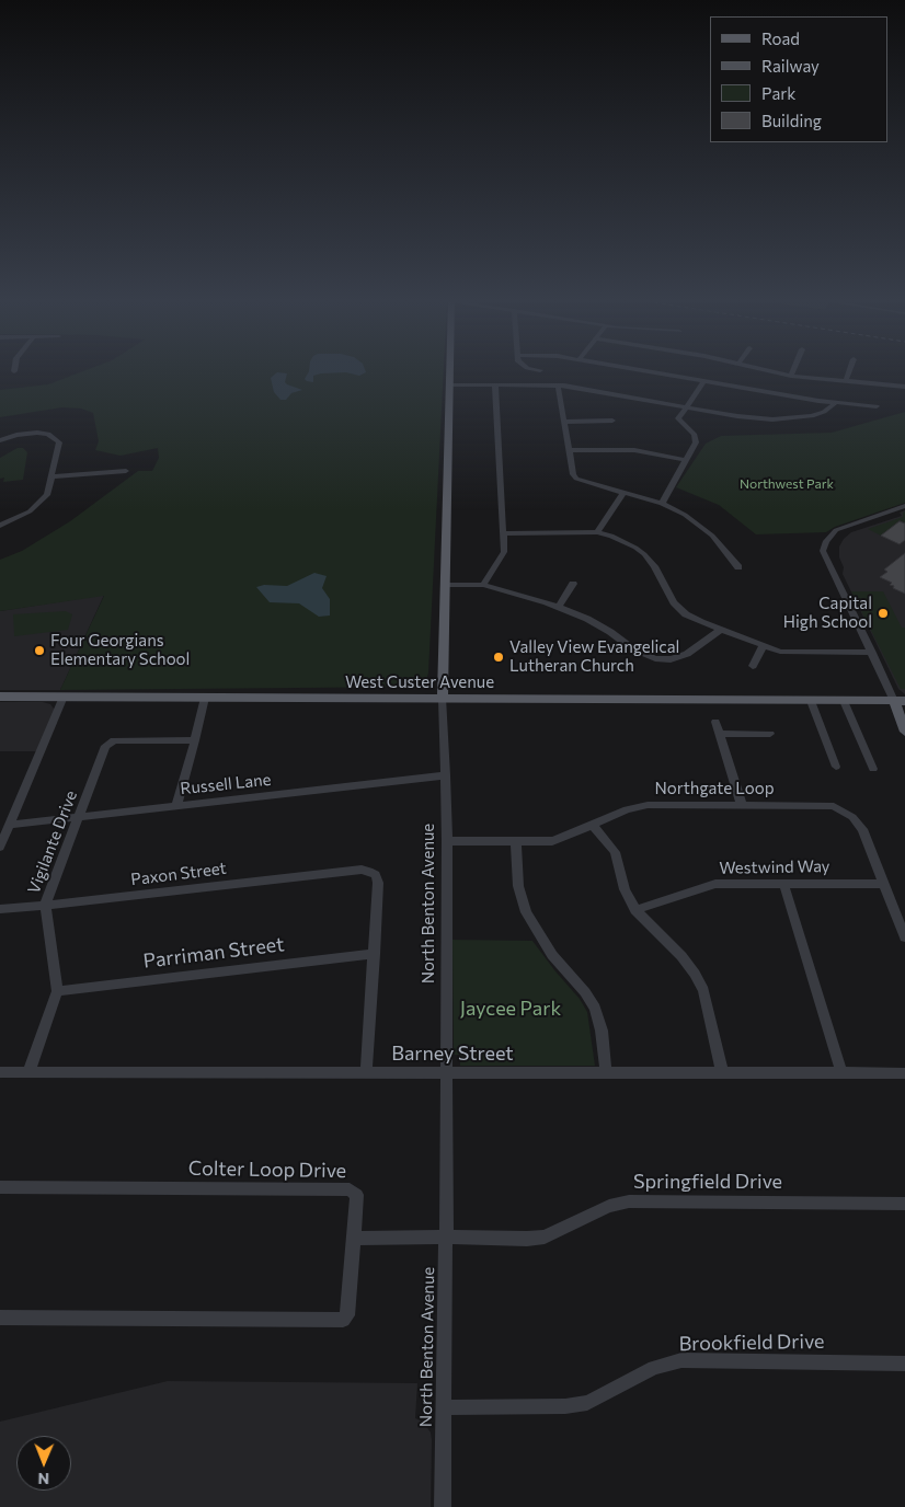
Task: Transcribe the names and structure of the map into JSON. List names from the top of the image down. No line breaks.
{"streets":{"main road":["West Custer Avenue","North Benton Avenue"],"street":["Russell Lane","Northgate Loop","Vigilante Drive","Westwind Way","Paxon Street","Parriman Street","Barney Street","Colter Loop Drive","Springfield Drive","Brookfield Drive"]},"crossings":[["West Custer Avenue","North Benton Avenue"],["Russell Lane","Vigilante Drive"],["Russell Lane","North Benton Avenue"],["Northgate Loop","Westwind Way"],["Northgate Loop","North Benton Avenue"],["Vigilante Drive","Paxon Street"],["Vigilante Drive","Parriman Street"],["Vigilante Drive","Barney Street"],["North Benton Avenue","Barney Street"],["North Benton Avenue","Springfield Drive"],["North Benton Avenue","Brookfield Drive"],["Colter Loop Drive","Springfield Drive"]],"parks":["Northwest Park","Jaycee Park"],"places":["Capital High School","Four Georgians Elementary School","Valley View Evangelical Lutheran Church"],"legend":["Road","Railway","Park","Building"],"north":"bottom"}
